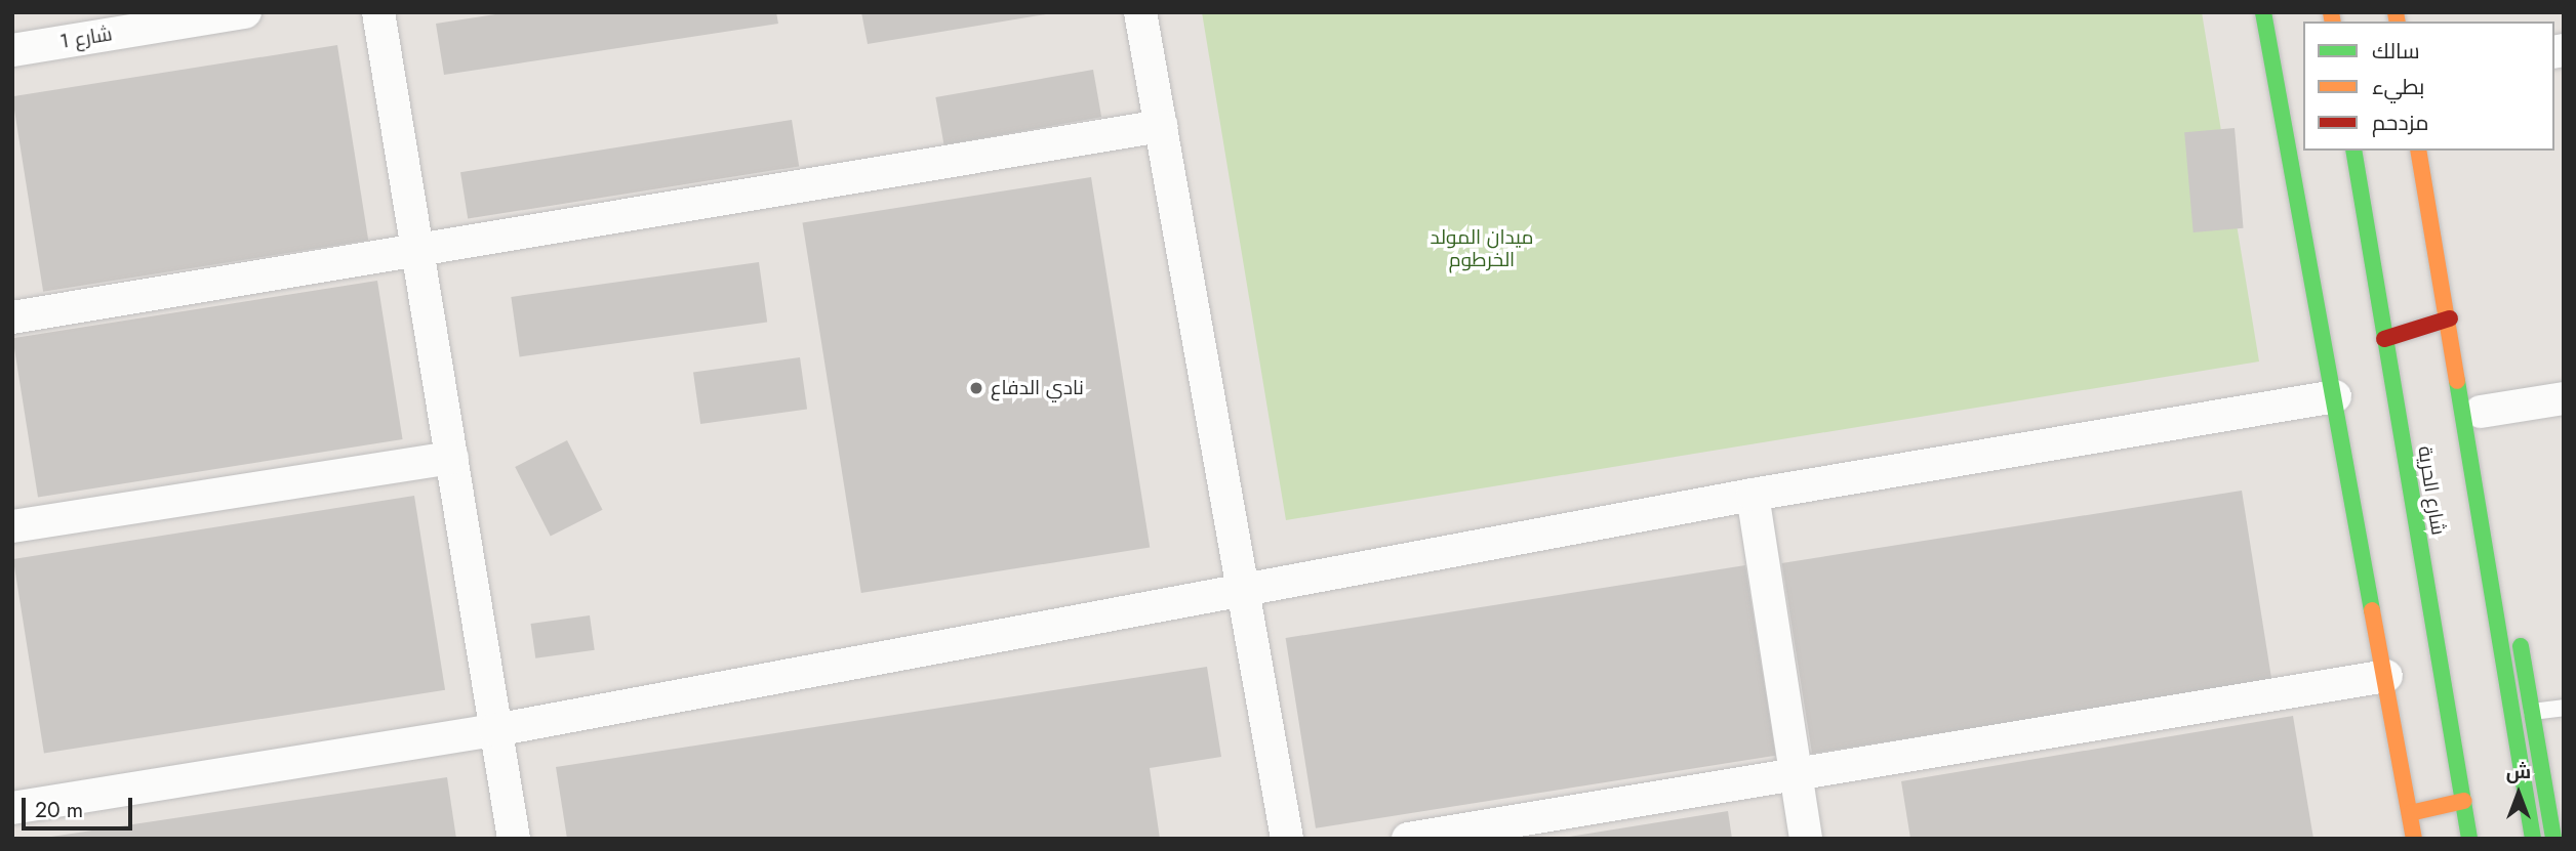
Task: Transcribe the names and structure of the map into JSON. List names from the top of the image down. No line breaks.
{"streets":{"main road":["شارع الحرية"],"street":["شارع 1"]},"parks":["ميدان المولد الخرطوم"],"places":["نادي الدفاع"],"legend":["سالك","بطيء","مزدحم"],"scale_bar":"20 m","north":"top"}
